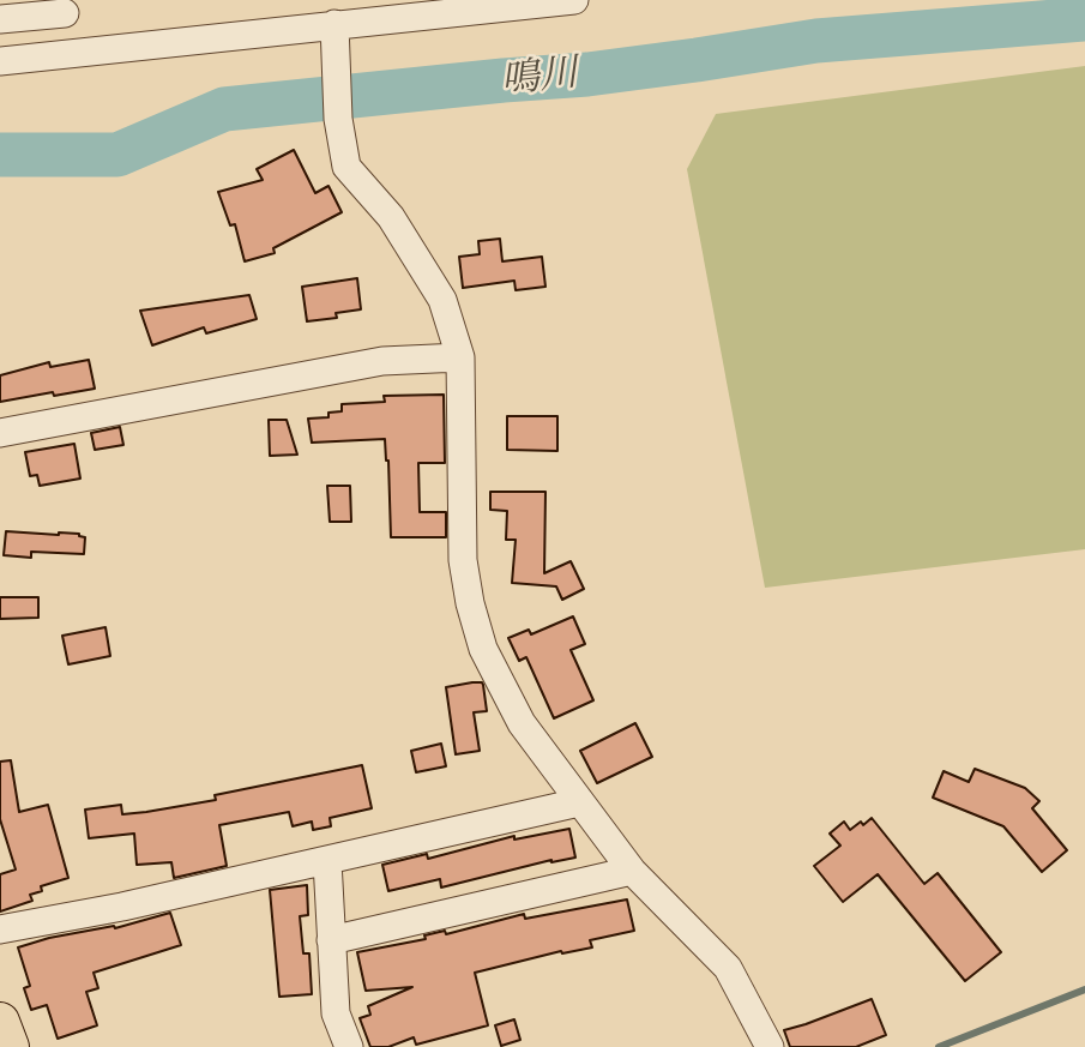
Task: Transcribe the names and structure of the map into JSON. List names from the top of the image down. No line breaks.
{"water":["鳴川"]}
